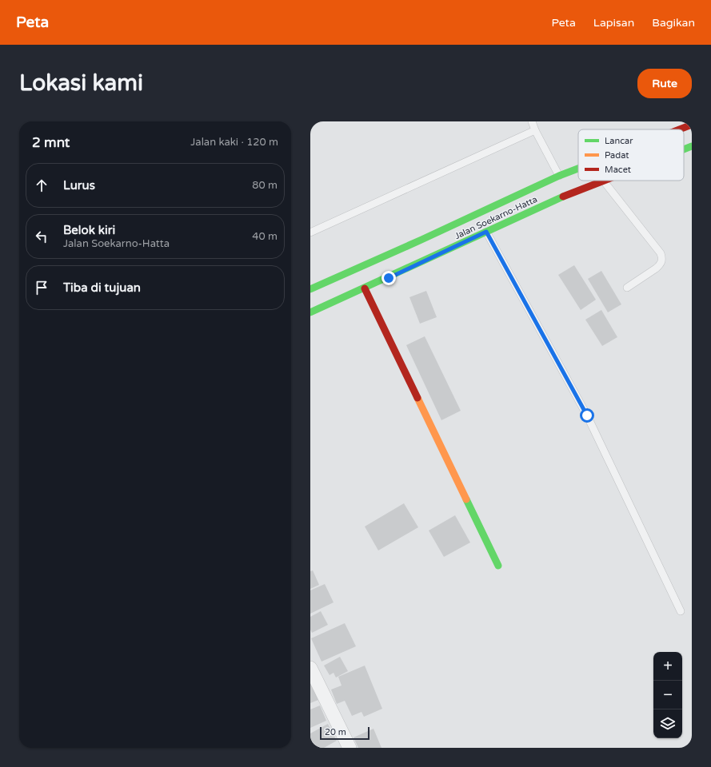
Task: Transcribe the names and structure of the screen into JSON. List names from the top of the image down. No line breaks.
{"streets":{"main road":["Jalan Soekarno-Hatta"]},"legend":["Lancar","Padat","Macet"],"scale_bar":"20 m","page":{"header":"Peta","nav":["Peta","Lapisan","Bagikan"],"buttons":"Rute","title":"Lokasi kami","heading":["2 mnt","Jalan kaki · 120 m"],"list":[["Lurus","80 m"],["Belok kiri","Jalan Soekarno-Hatta","40 m"],"Tiba di tujuan"],"map_buttons":["+","−"],"scale":"20 m"}}
